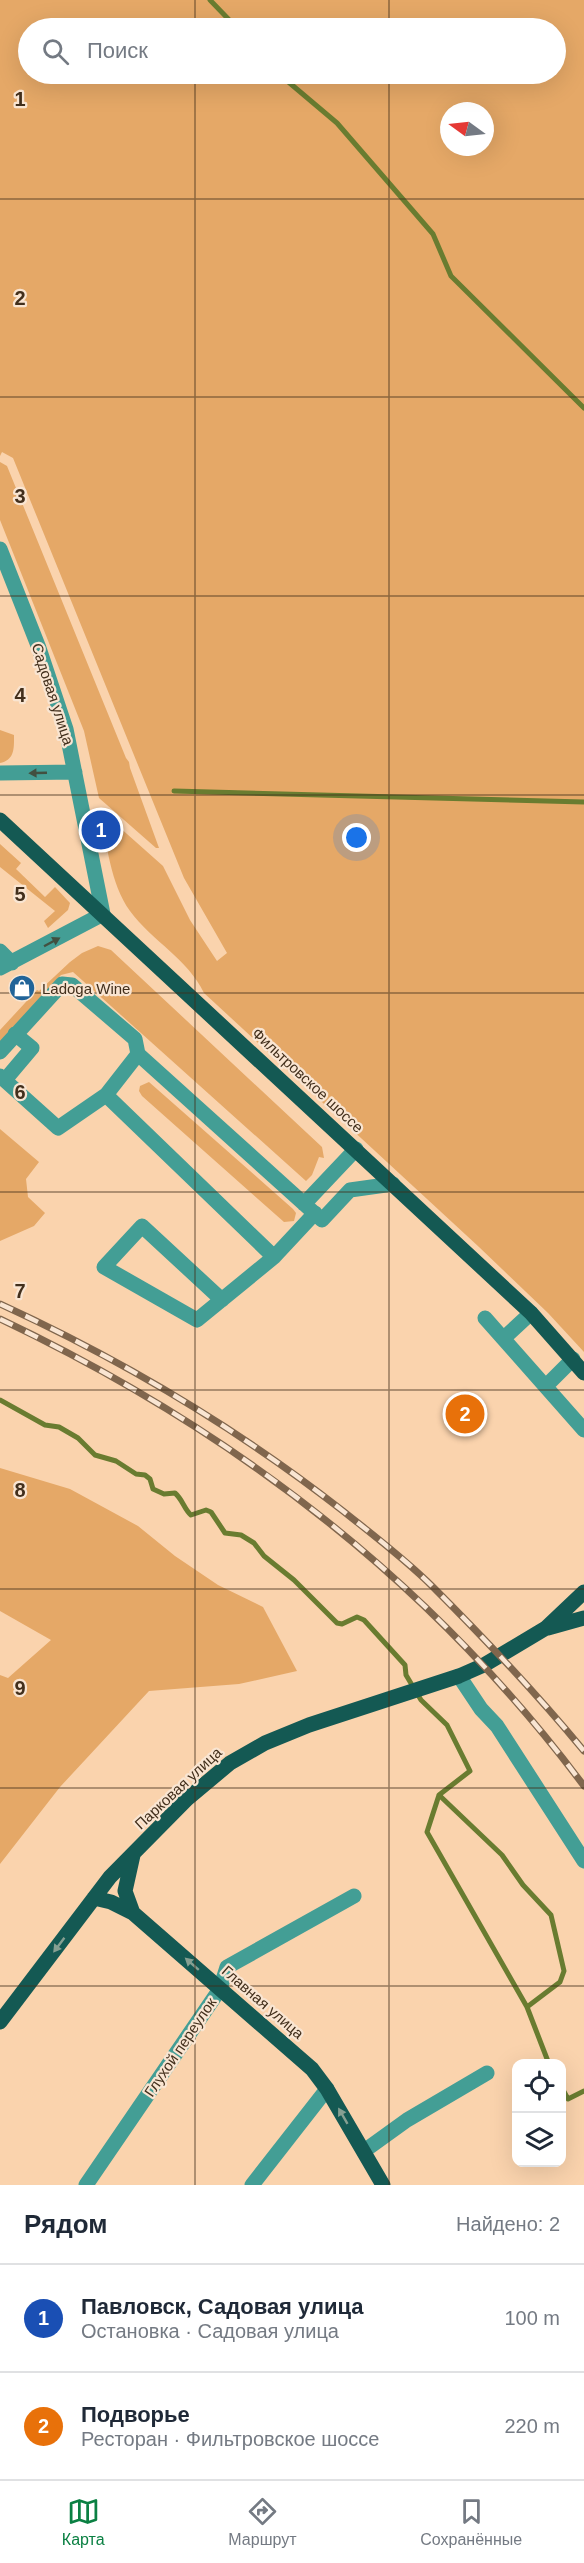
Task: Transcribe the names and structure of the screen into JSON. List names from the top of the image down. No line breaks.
{"streets":{"main road":["Фильтровское шоссе","Парковая улица","Главная улица"],"street":["Садовая улица","Глухой переулок"]},"crossings":[["Садовая улица","Фильтровское шоссе"],["Парковая улица","Главная улица"],["Главная улица","Глухой переулок"]],"one_way":["Главная улица"],"places":{"shop":["Ladoga Wine"]},"north":"left","page":{"search":"Поиск","pins":["1","2"],"heading":["Рядом","Найдено: 2"],"list":[{"mark":"1","name":"Павловск, Садовая улица","note":"Остановка · Садовая улица","value":"100 m"},{"mark":"2","name":"Подворье","note":"Ресторан · Фильтровское шоссе","value":"220 m"}],"nav":["Карта","Маршрут","Сохранённые"]},"grid":{"rows":["1","2","3","4","5","6","7","8","9"]}}
